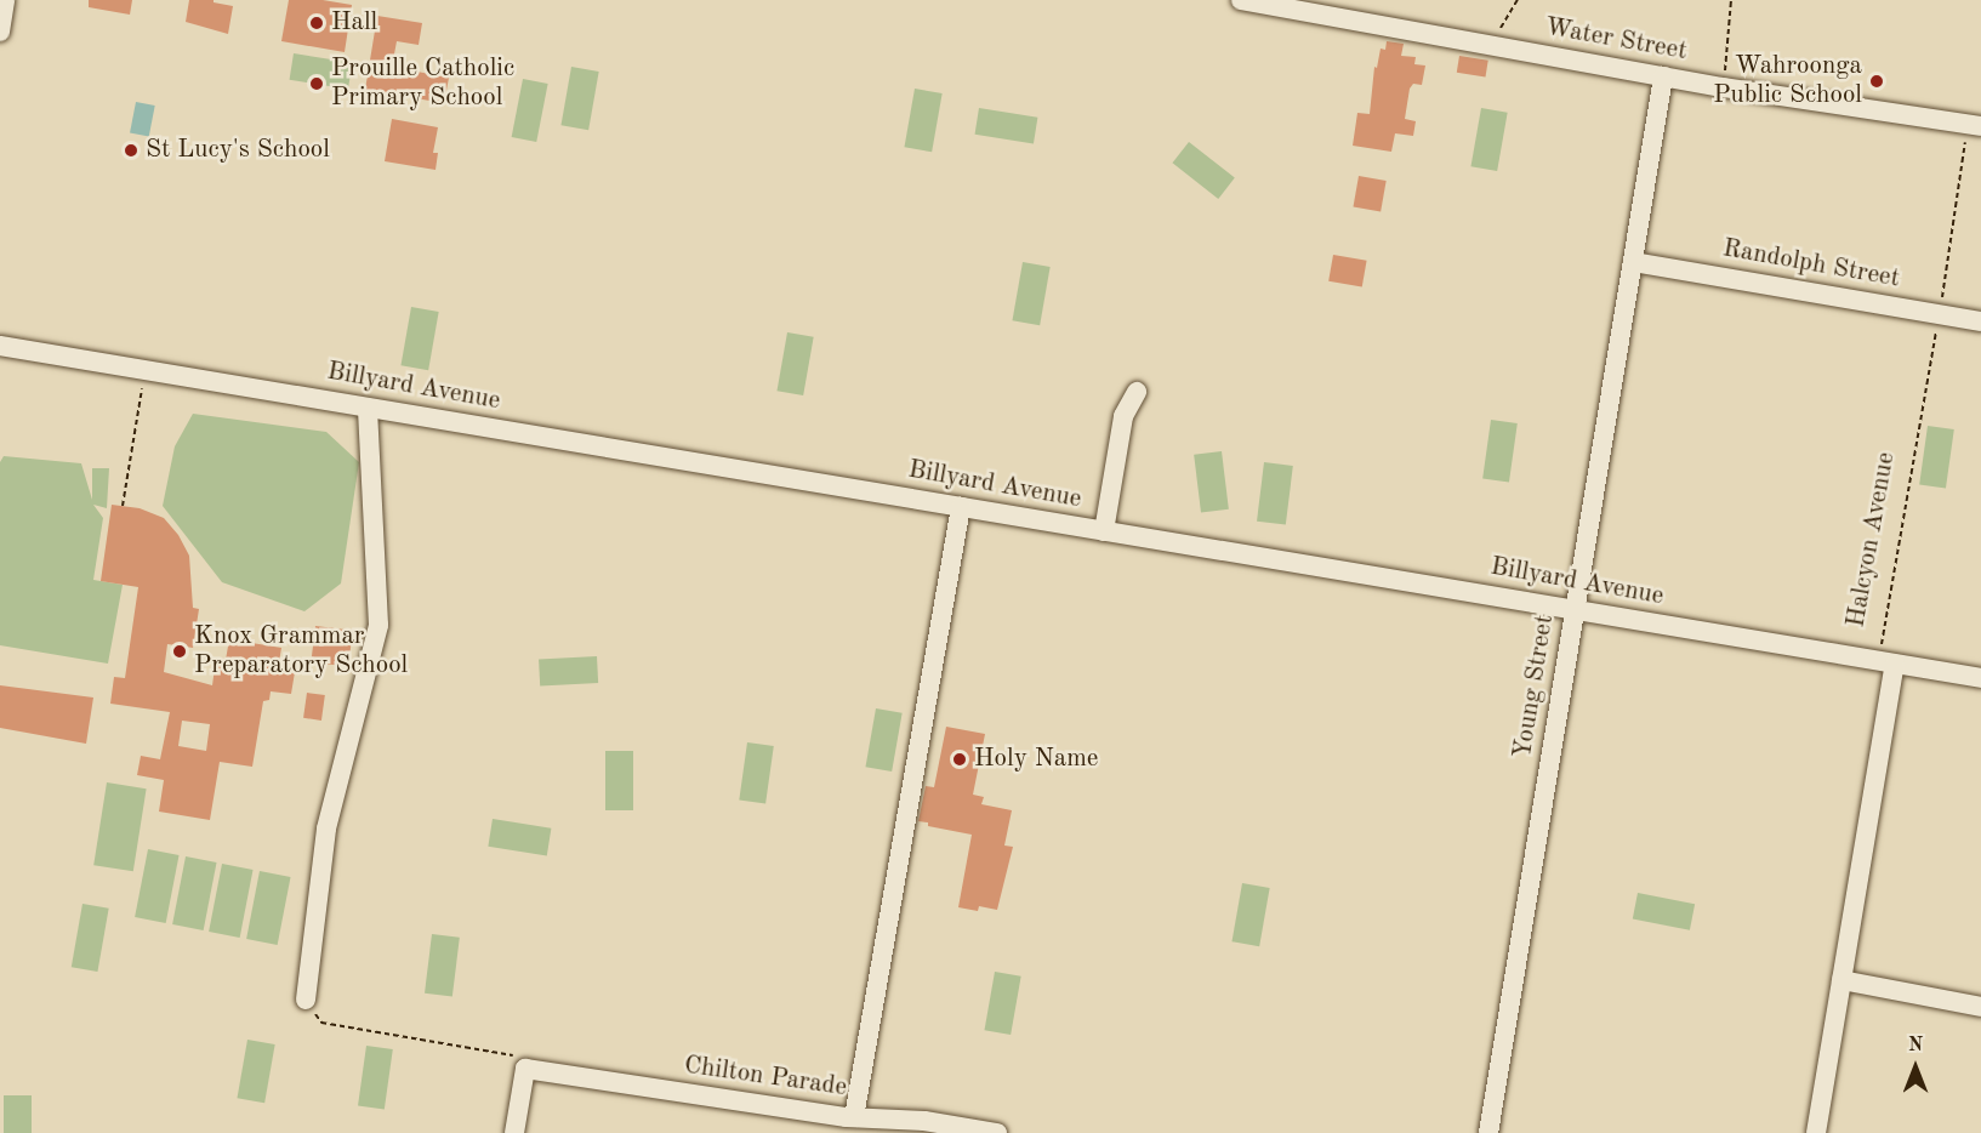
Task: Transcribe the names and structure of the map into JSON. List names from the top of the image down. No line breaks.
{"streets":{"street":["Water Street","Randolph Street","Billyard Avenue","Young Street","Chilton Parade"],"path":["Halcyon Avenue"]},"crossings":[["Water Street","Halcyon Avenue"],["Water Street","Young Street"],["Randolph Street","Halcyon Avenue"],["Randolph Street","Young Street"],["Billyard Avenue","Halcyon Avenue"],["Billyard Avenue","Young Street"]],"places":["Hall","Wahroonga Public School","Prouille Catholic Primary School","St Lucy's School","Knox Grammar Preparatory School","Holy Name"],"north":"top"}
